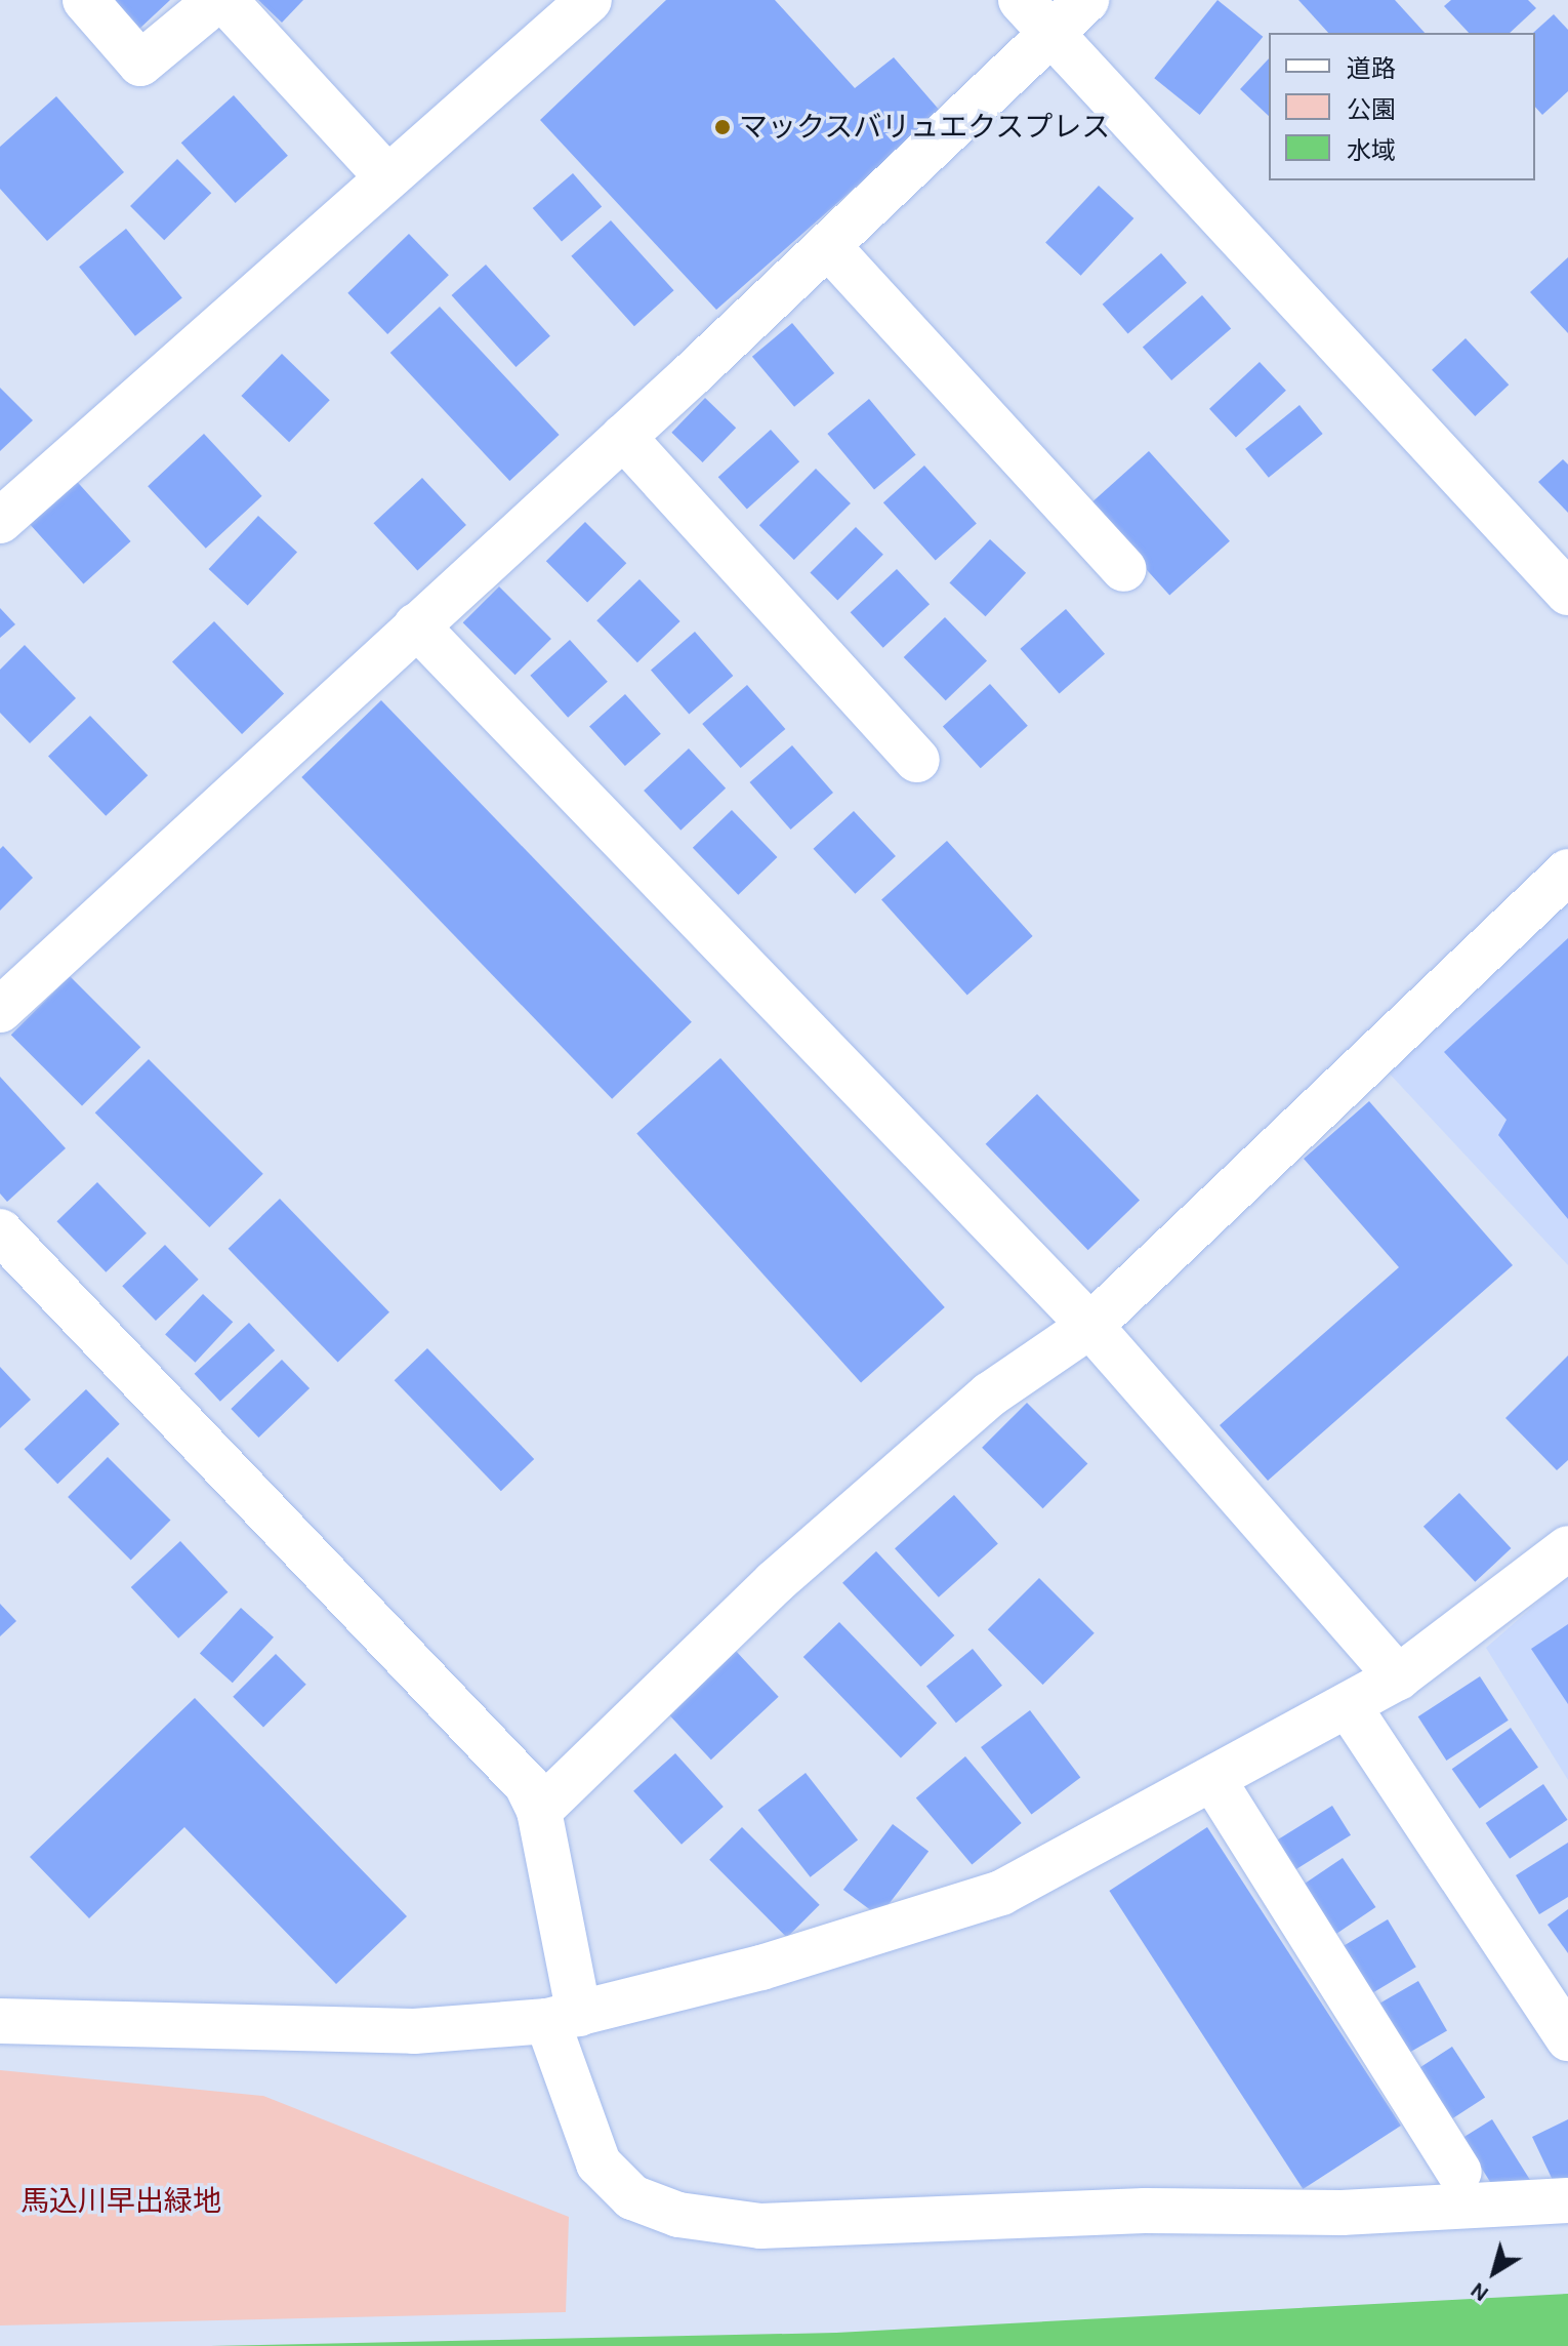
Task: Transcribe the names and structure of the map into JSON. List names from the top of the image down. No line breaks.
{"parks":["馬込川早出緑地"],"places":["マックスバリュエクスプレス"],"legend":["道路","公園","水域"],"north":"bottom left"}
